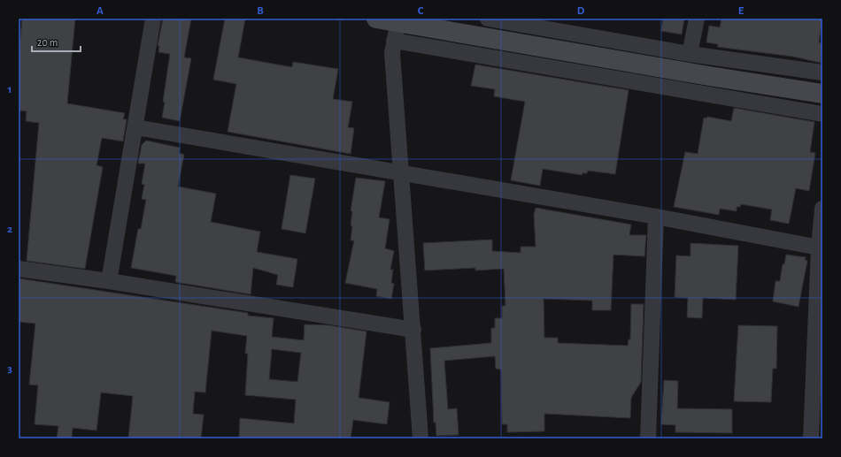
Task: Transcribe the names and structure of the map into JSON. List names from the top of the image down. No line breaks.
{"scale_bar":"20 m","grid":{"columns":["A","B","C","D","E"],"rows":["1","2","3"]}}
